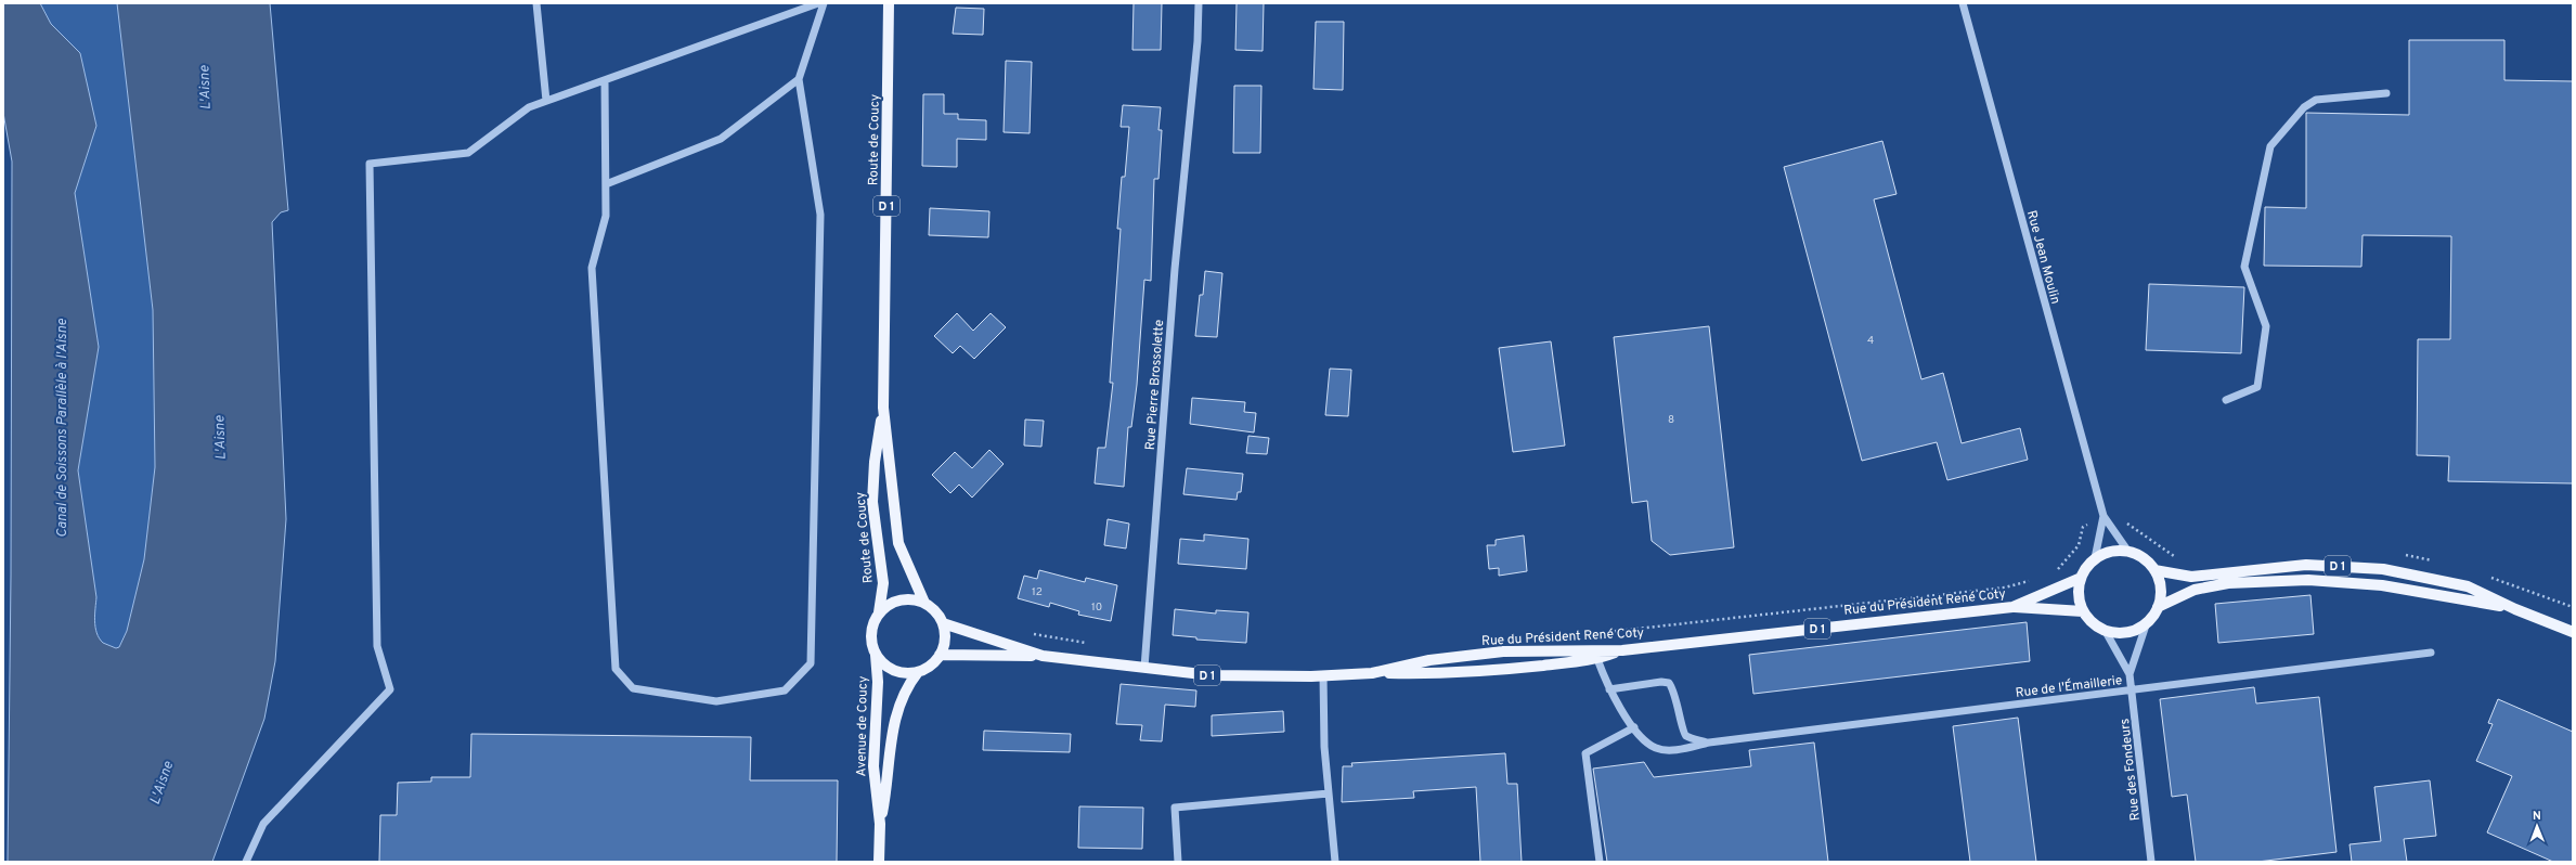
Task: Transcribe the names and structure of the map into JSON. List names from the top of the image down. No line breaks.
{"streets":{"main road":["Route de Coucy","D 1","Rue du Président René Coty","Avenue de Coucy"],"street":["Rue Jean Moulin","Rue Pierre Brossolette","Rue de l'Émaillerie","Rue des Fondeurs"]},"crossings":[["Route de Coucy","D 1"],["Route de Coucy","Rue du Président René Coty"],["Route de Coucy","Avenue de Coucy"],["D 1","Rue Jean Moulin"],["D 1","Rue du Président René Coty"],["D 1","Rue de l'Émaillerie"],["D 1","Avenue de Coucy"],["Rue Jean Moulin","Rue du Président René Coty"],["Rue Pierre Brossolette","Rue du Président René Coty"],["Rue du Président René Coty","Avenue de Coucy"],["Rue de l'Émaillerie","Rue des Fondeurs"]],"water":["L'Aisne","Canal de Soissons Parallèle à l'Aisne"],"house_numbers":["4","8","12","10"],"north":"top"}
